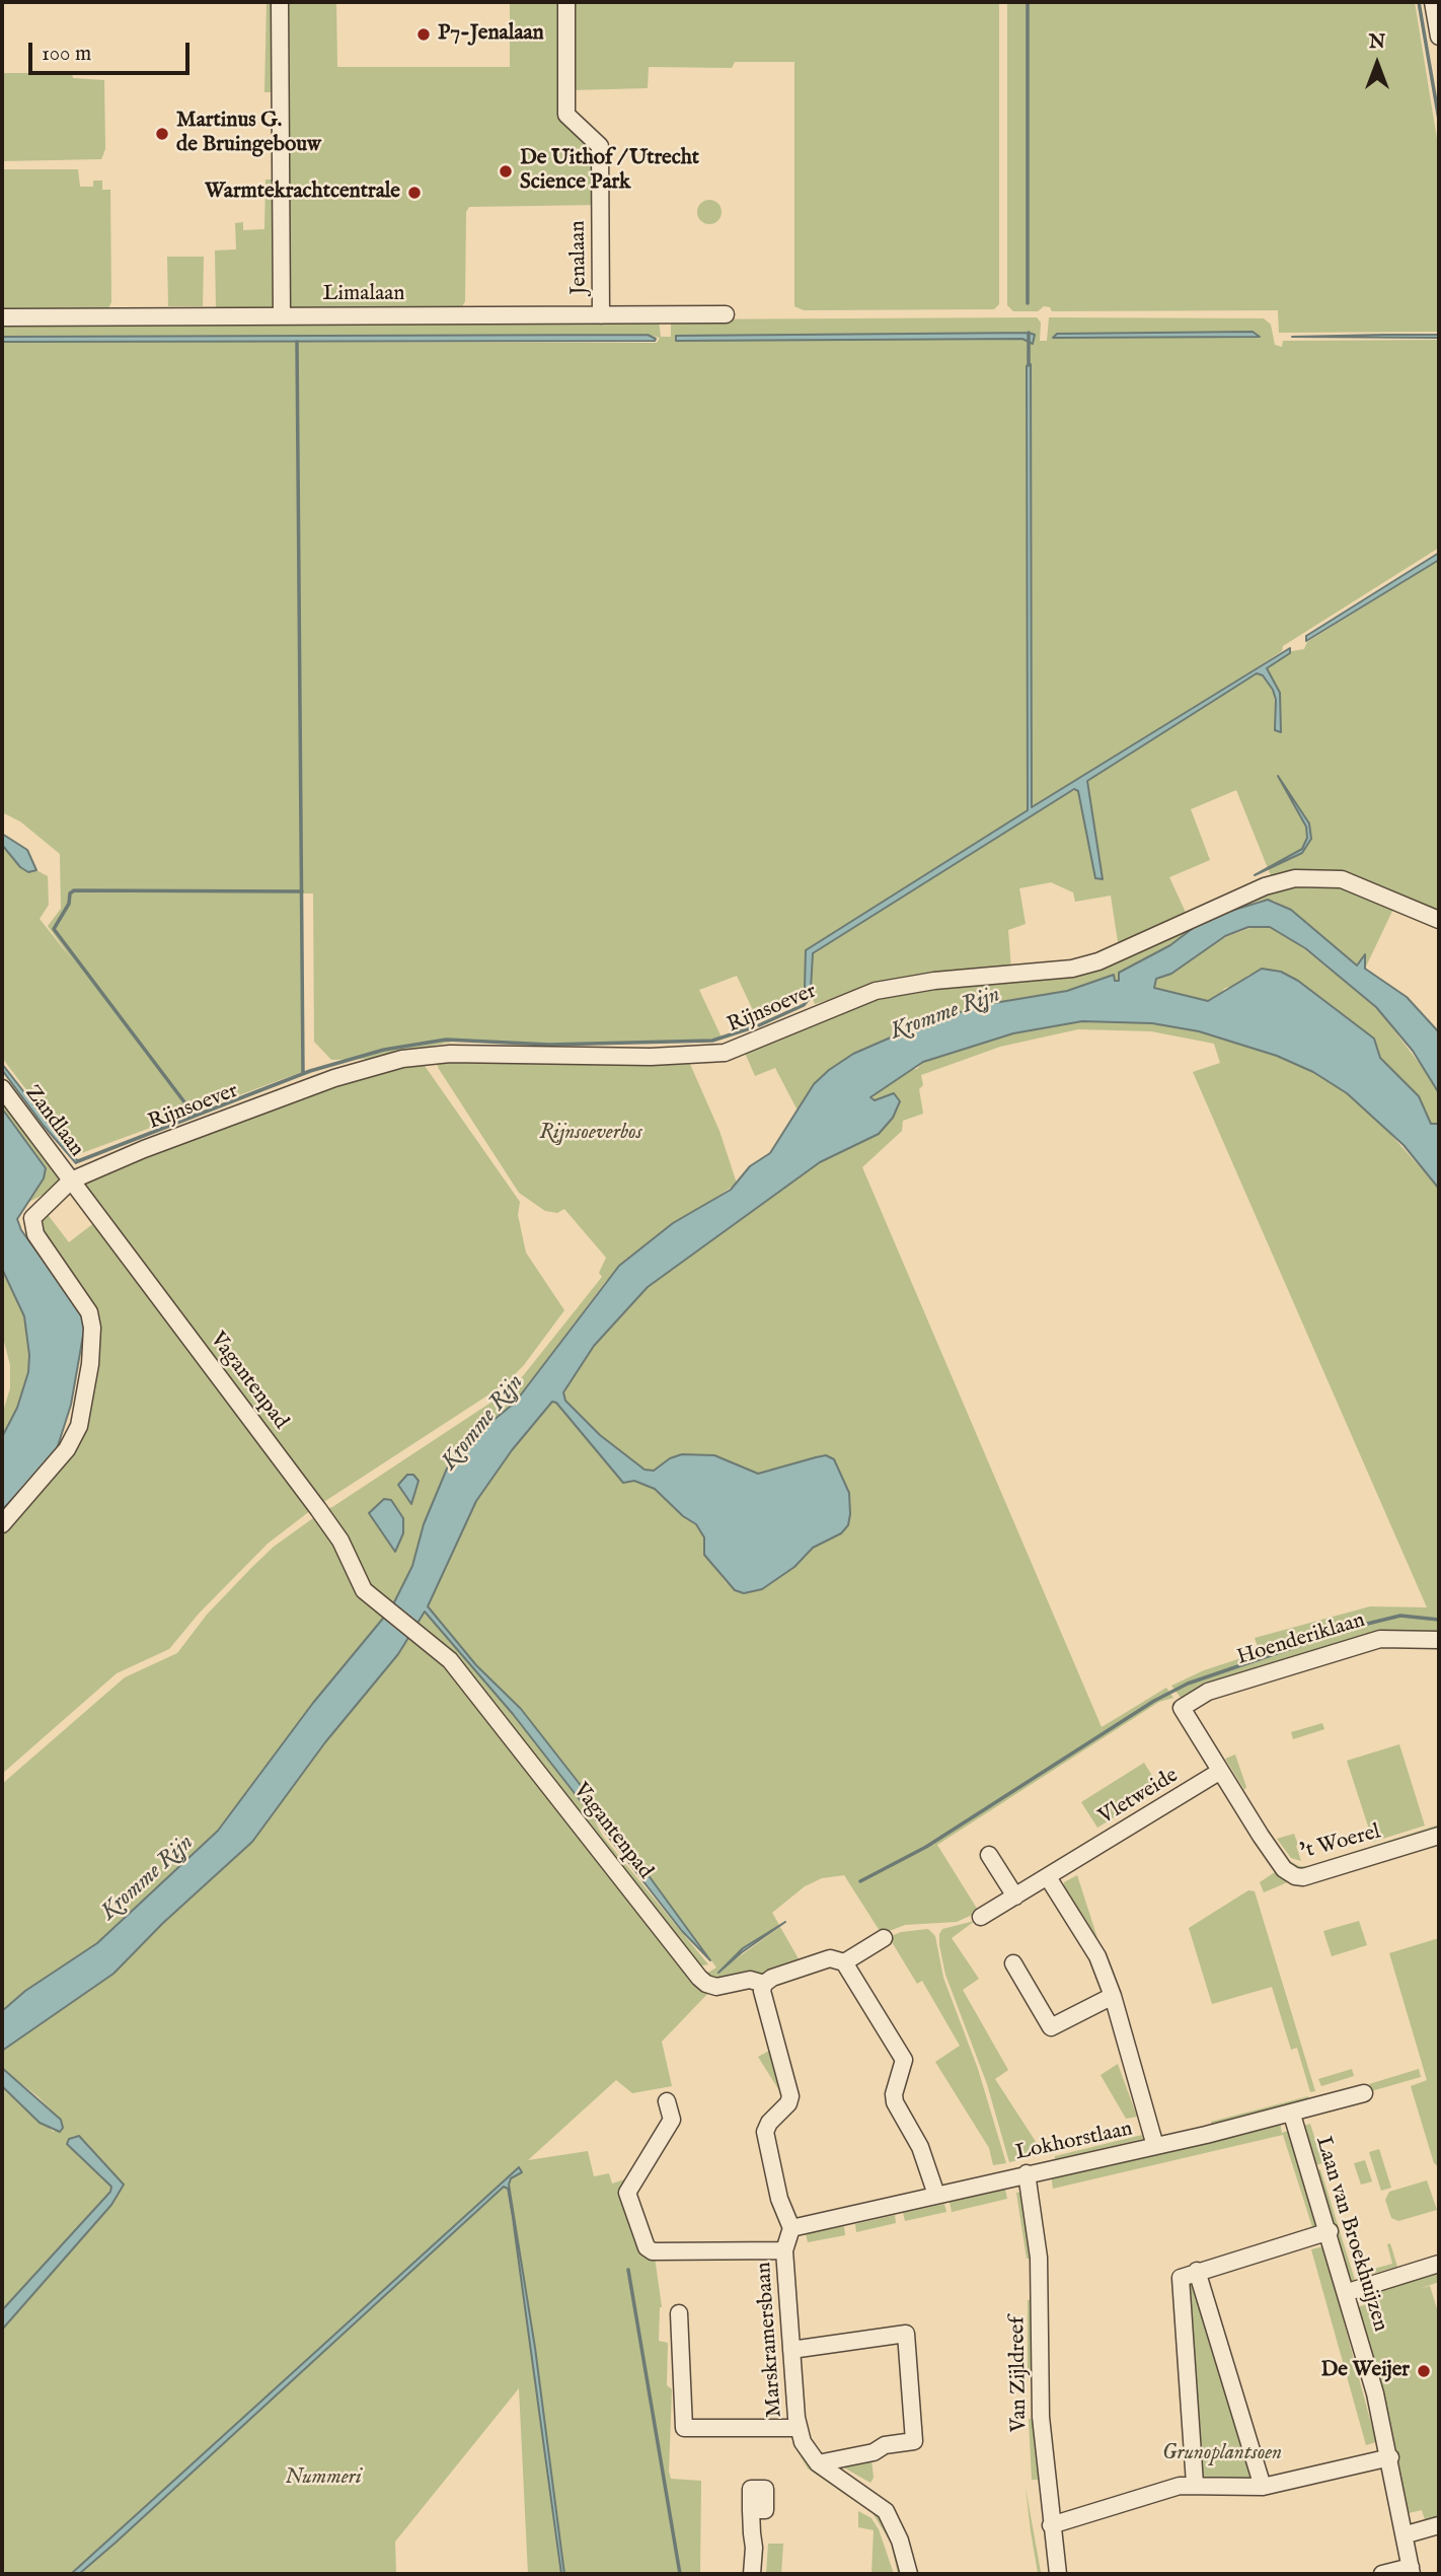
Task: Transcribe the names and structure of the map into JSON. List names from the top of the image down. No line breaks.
{"streets":{"street":["Jenalaan","Limalaan","Rijnsoever","Zandlaan","Vagantenpad","Hoenderiklaan","Vletweide","'t Woerel","Lokhorstlaan","Laan van Broekhuijzen","Marskramersbaan","Van Zijldreef"]},"crossings":[["Jenalaan","Limalaan"],["Rijnsoever","Zandlaan"],["Rijnsoever","Vagantenpad"],["Zandlaan","Vagantenpad"],["Hoenderiklaan","Vletweide"],["Hoenderiklaan","'t Woerel"],["Vletweide","'t Woerel"],["Lokhorstlaan","Laan van Broekhuijzen"],["Lokhorstlaan","Marskramersbaan"],["Lokhorstlaan","Van Zijldreef"]],"water":["Kromme Rijn"],"parks":["Rijnsoeverbos","Grunoplantsoen","Nummeri"],"places":["P7-Jenalaan","Martinus G. de Bruingebouw","De Uithof / Utrecht Science Park","Warmtekrachtcentrale","De Weijer"],"scale_bar":"100 m","north":"top"}
